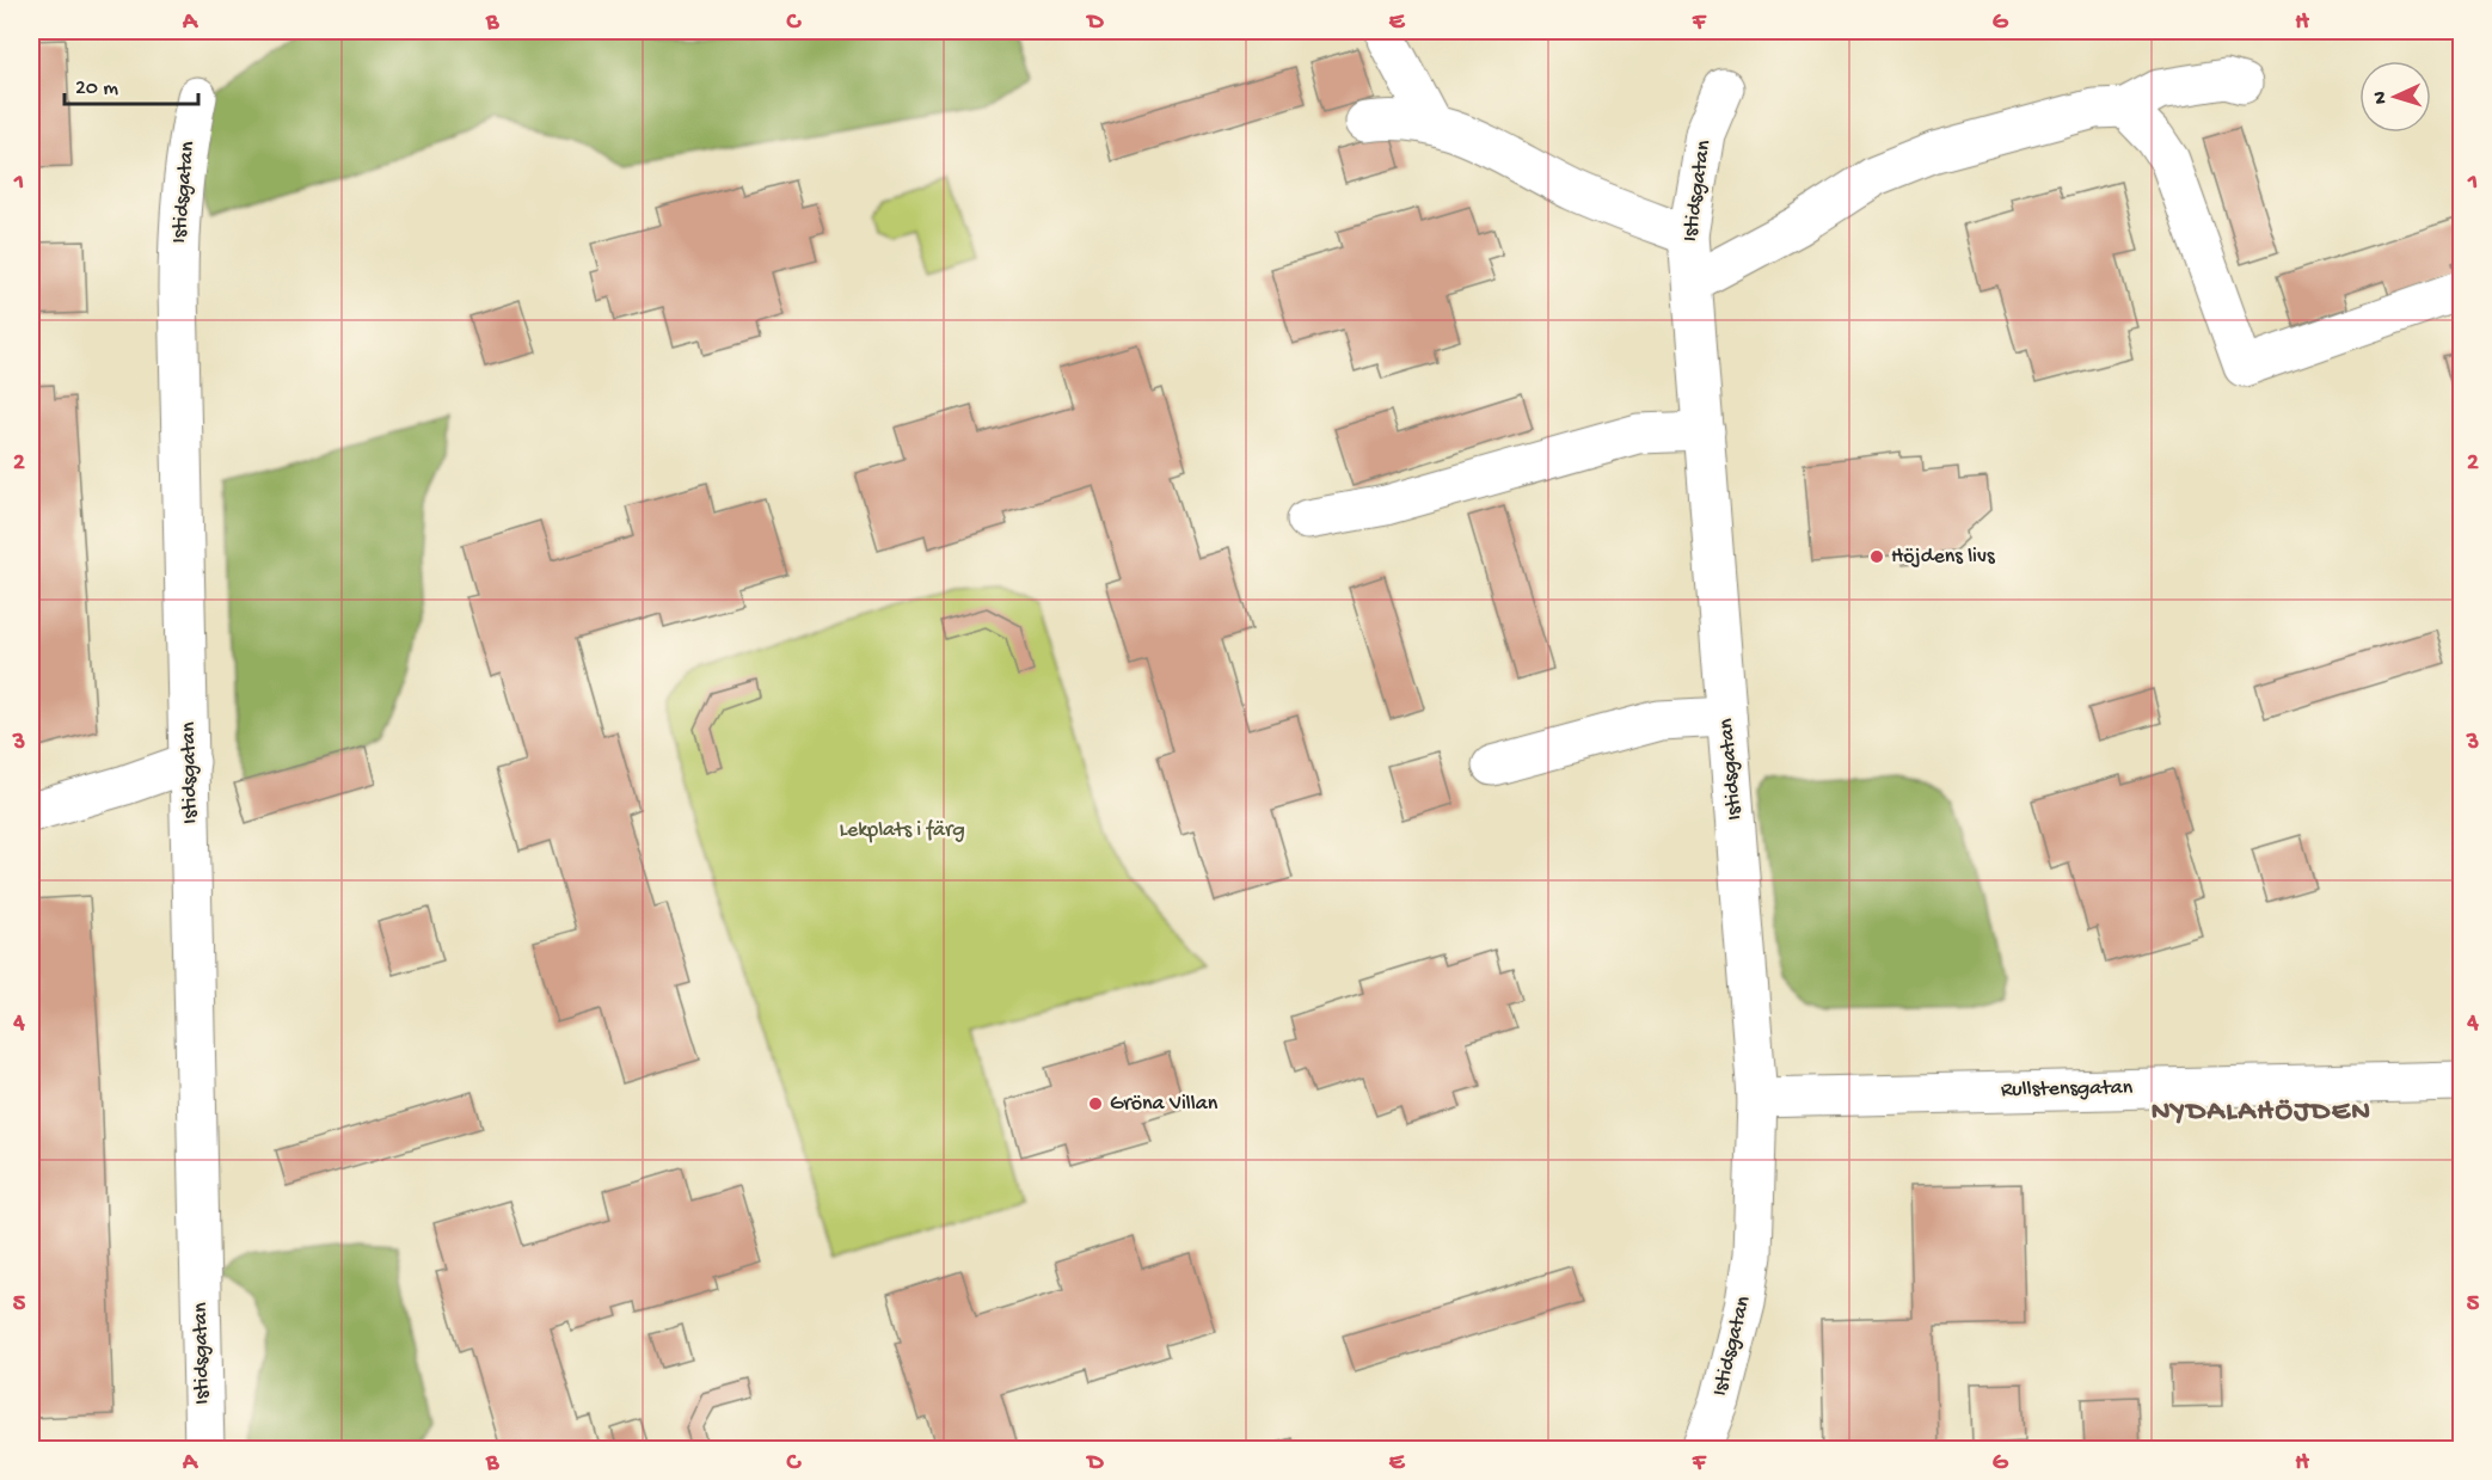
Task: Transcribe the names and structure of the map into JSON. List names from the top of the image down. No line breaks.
{"streets":{"street":["Istidsgatan","Rullstensgatan"]},"crossings":[["Istidsgatan","Rullstensgatan"]],"districts":["NYDALAHÖJDEN"],"parks":["Lekplats i färg"],"places":["Höjdens livs","Gröna Villan"],"scale_bar":"20 m","north":"left","grid":{"columns":["A","B","C","D","E","F","G","H"],"rows":["1","2","3","4","5"]}}
